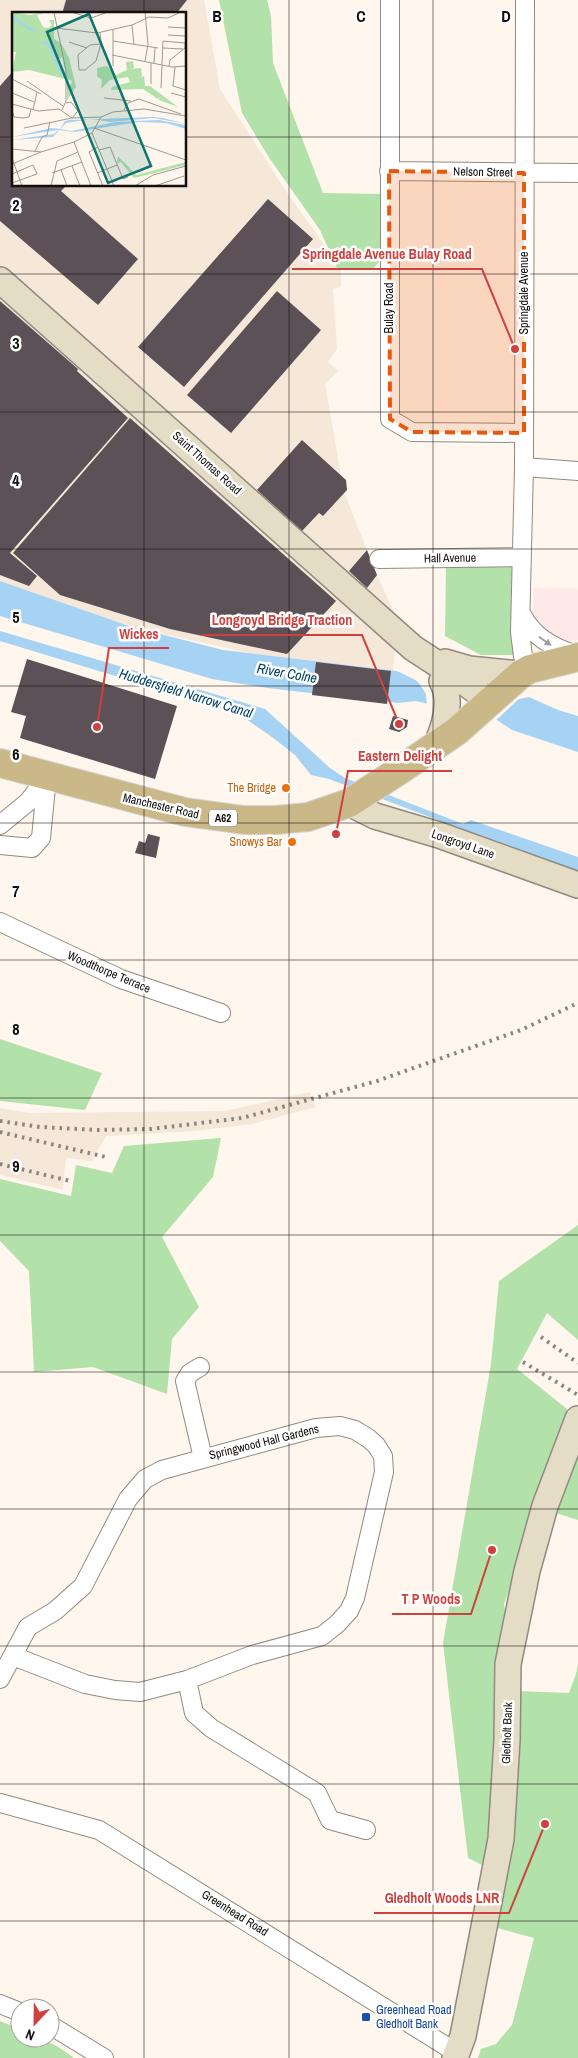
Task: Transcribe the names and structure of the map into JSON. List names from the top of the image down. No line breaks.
{"streets":{"main road":["Manchester Road","A62"],"street":["Nelson Street","Springdale Avenue","Bulay Road","Saint Thomas Road","Hall Avenue","Longroyd Lane","Woodthorpe Terrace","Springwood Hall Gardens","Gledholt Bank","Greenhead Road"]},"crossings":[["Nelson Street","Springdale Avenue"],["Nelson Street","Bulay Road"],["Springdale Avenue","Bulay Road"],["Springdale Avenue","Hall Avenue"],["Springdale Avenue","Manchester Road"],["Saint Thomas Road","Manchester Road"],["Manchester Road","Longroyd Lane"],["Gledholt Bank","Greenhead Road"]],"water":["River Colne","Huddersfield Narrow Canal"],"places":{"other":["Springdale Avenue Bulay Road","Longroyd Bridge Traction","Wickes","The Bridge","Eastern Delight","Snowys Bar","T P Woods","Gledholt Woods LNR"],"transit":["Greenhead Road Gledholt Bank"]},"north":"bottom","grid":{"columns":["B","C","D"],"rows":["2","3","4","5","6","7","8","9"]}}
